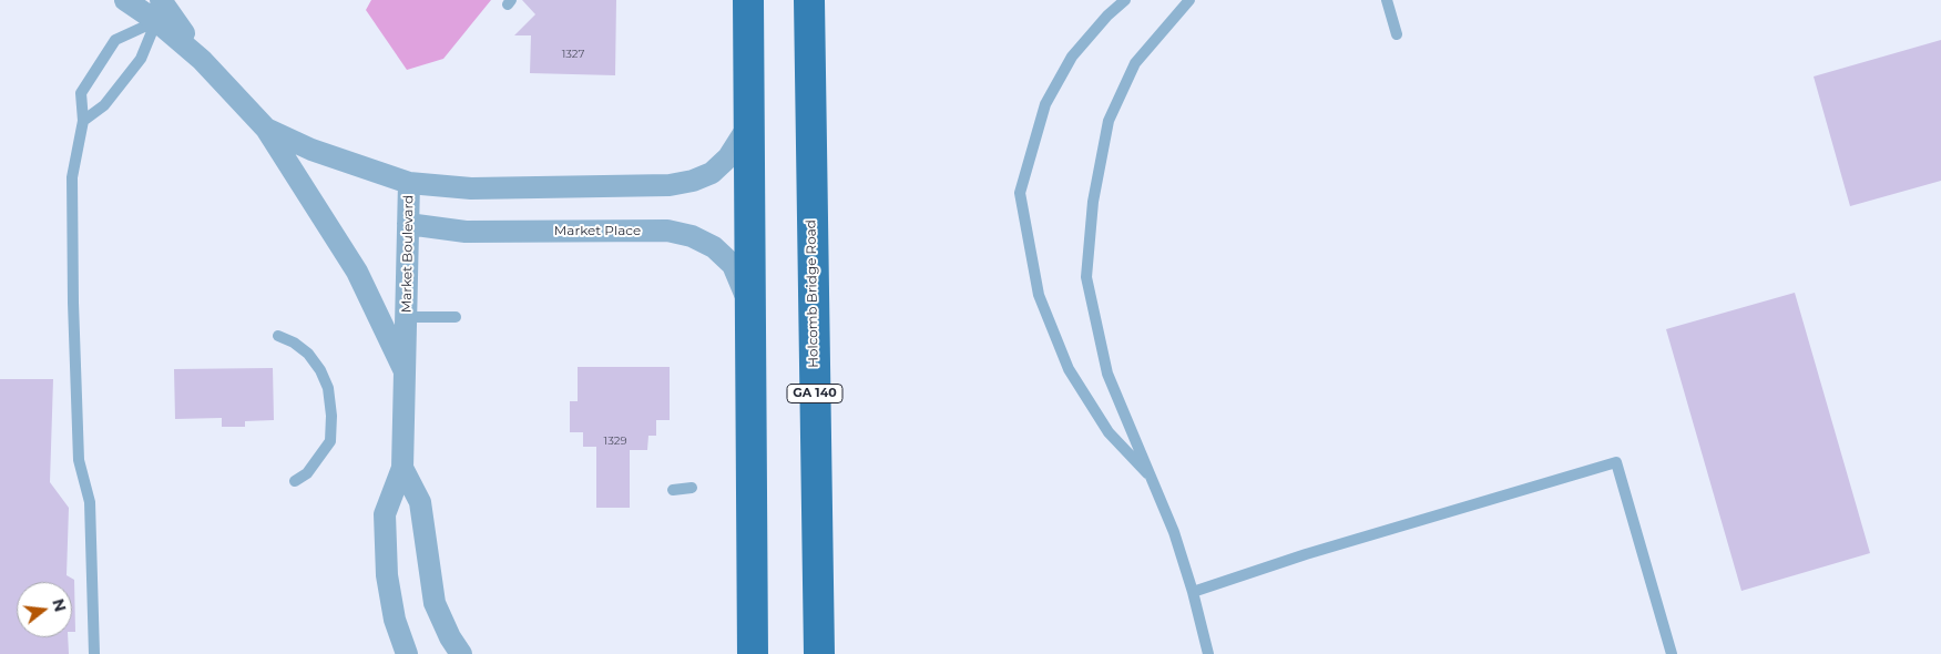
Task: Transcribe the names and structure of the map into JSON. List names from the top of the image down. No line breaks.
{"streets":{"main road":["Holcomb Bridge Road","GA 140"],"street":["Market Place","Market Boulevard"]},"crossings":[["Market Place","Market Boulevard"]],"house_numbers":["1327","1329"],"north":"right"}
